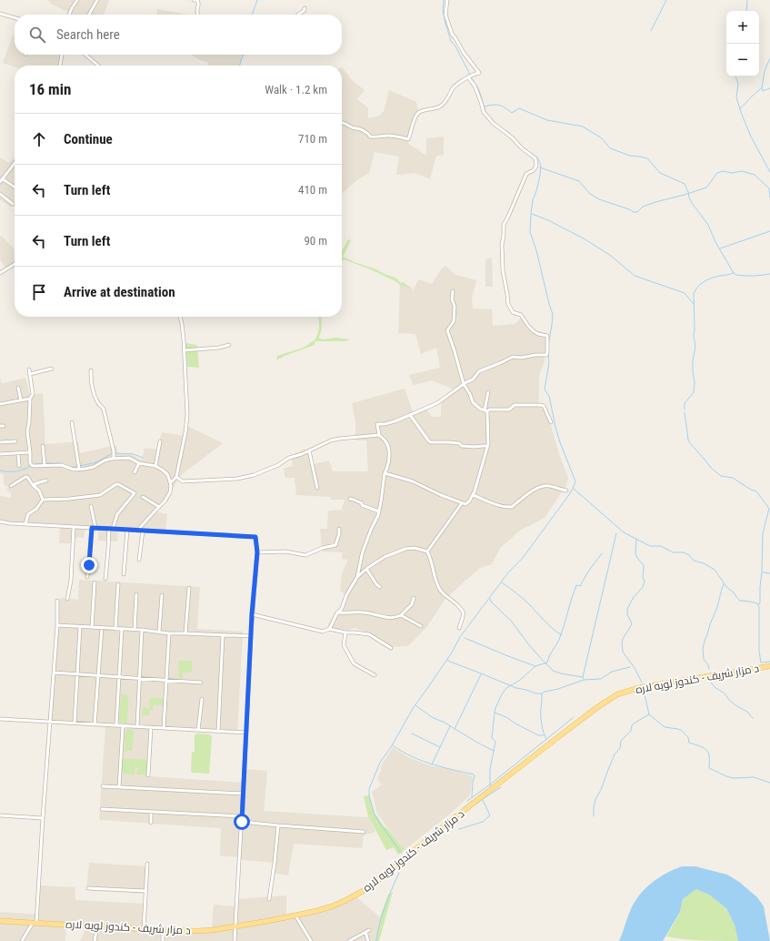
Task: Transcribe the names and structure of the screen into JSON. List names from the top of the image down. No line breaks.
{"streets":{"main road":["د مزار شریف - کندوز لویه لاره"]},"page":{"map_buttons":["+","−"],"search":"Search here","heading":["16 min","Walk · 1.2 km"],"list":[["Continue","710 m"],["Turn left","410 m"],["Turn left","90 m"],"Arrive at destination"]}}
